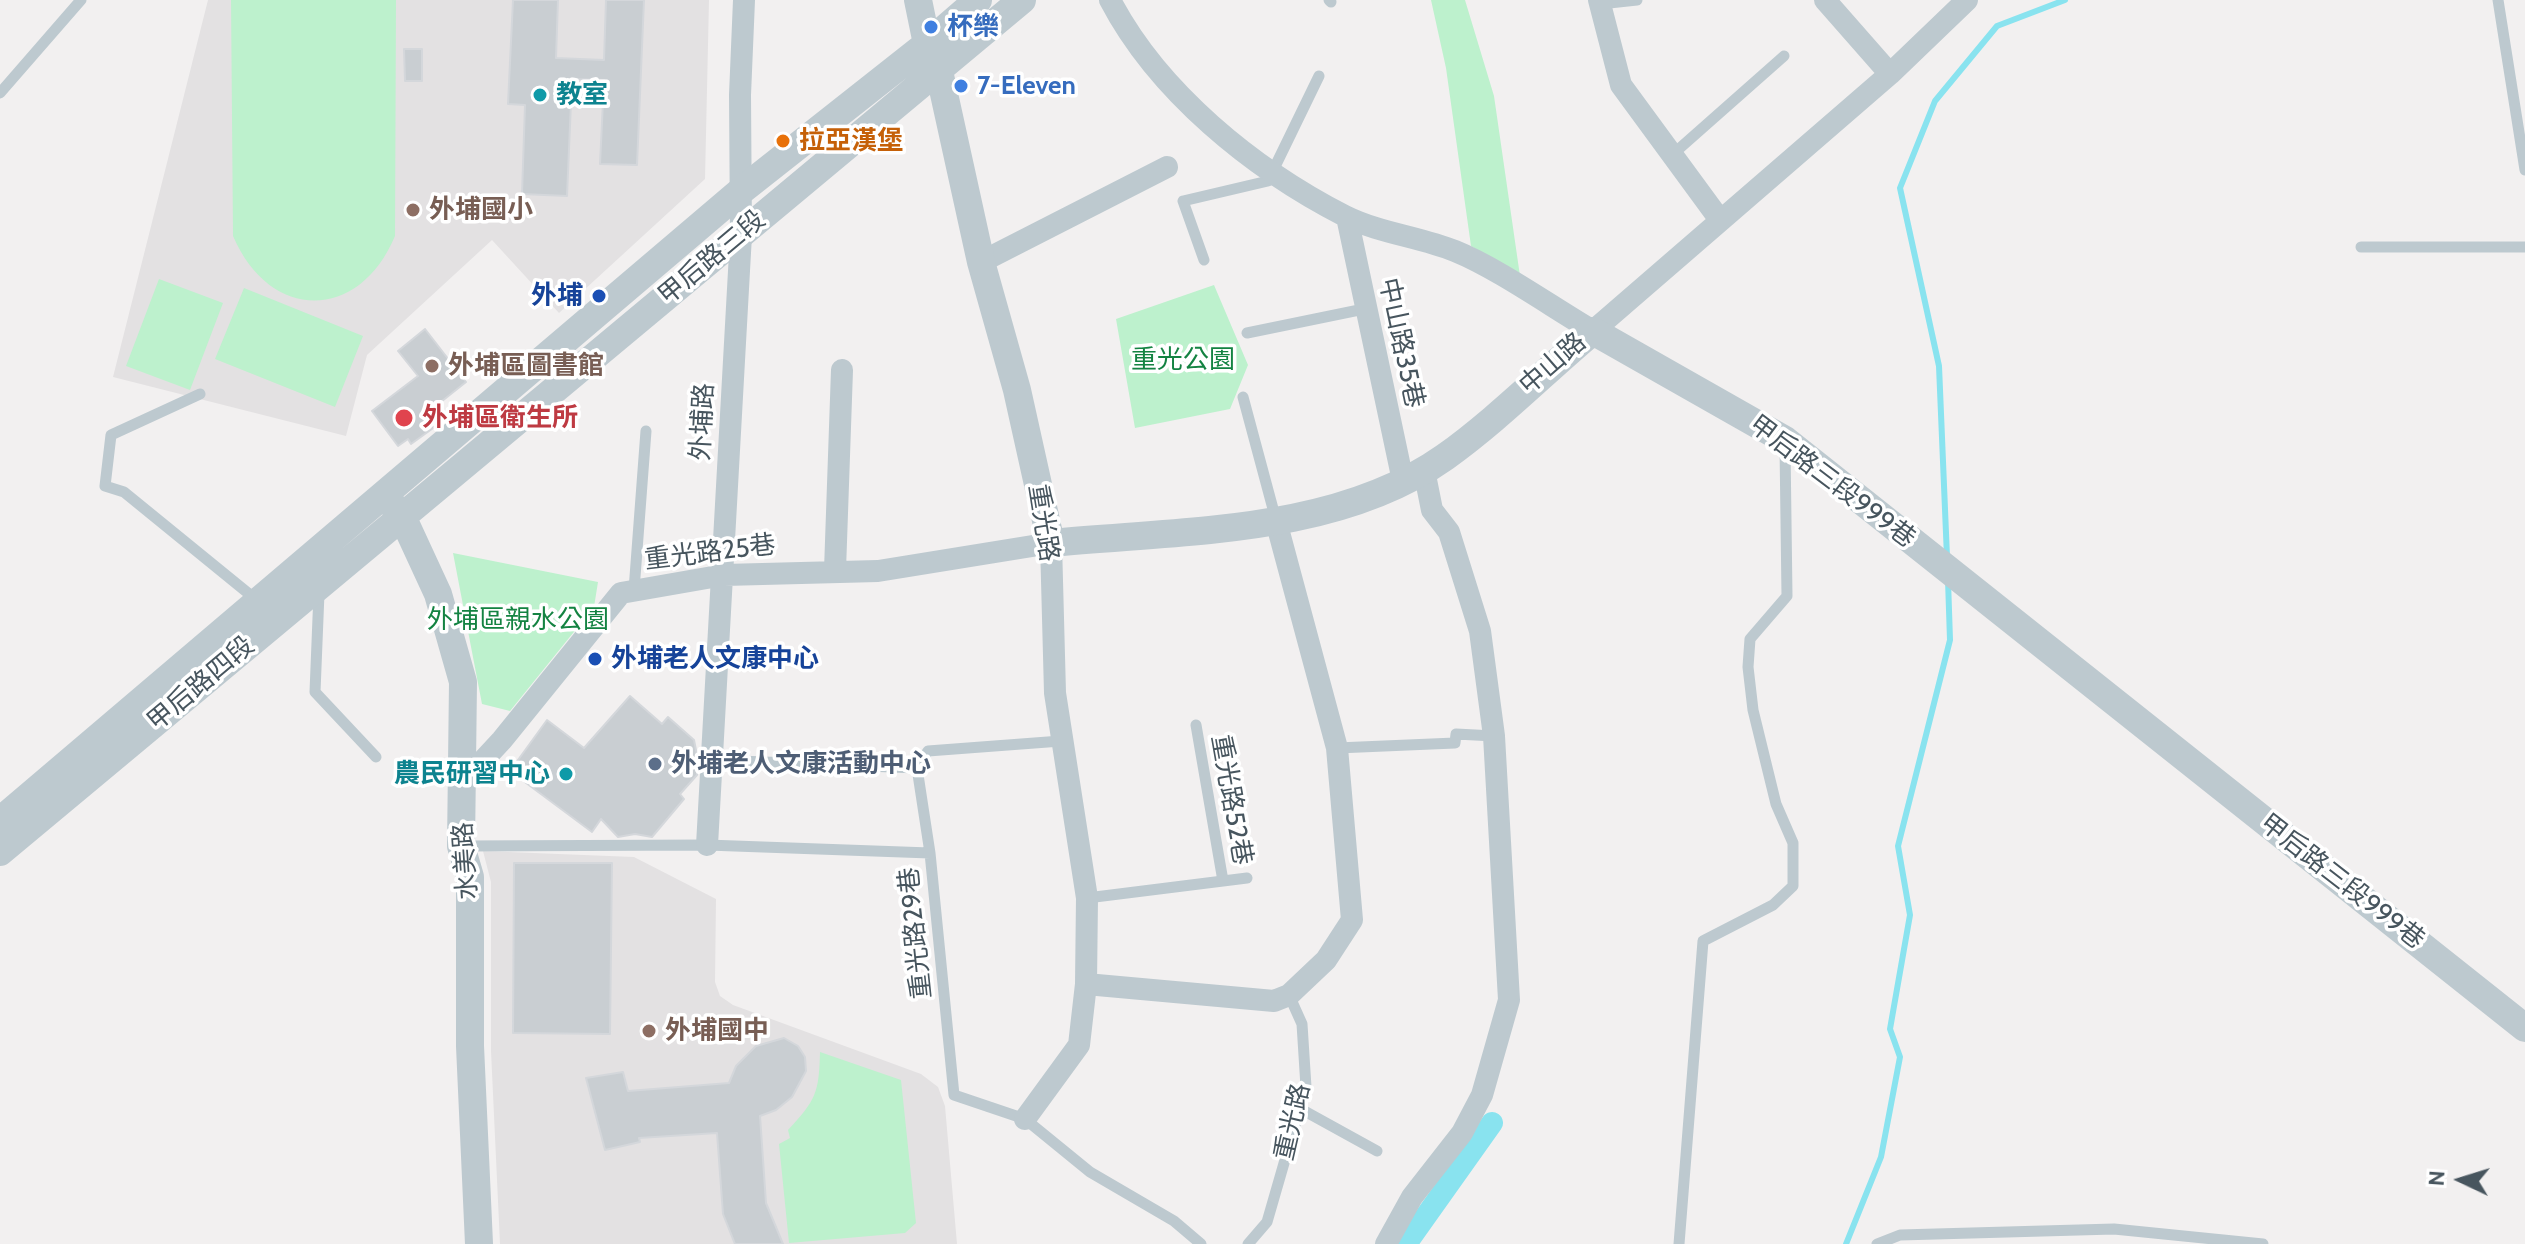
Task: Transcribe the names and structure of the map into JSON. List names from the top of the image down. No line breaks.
{"streets":{"street":["甲后路三段","中山路35巷","中山路","外埔路","甲后路三段999巷","重光路","重光路25巷","甲后路四段","水美路"],"lane":["重光路52巷","重光路29巷"]},"crossings":[["甲后路三段","外埔路"],["甲后路三段","重光路"],["甲后路三段","甲后路四段"],["甲后路三段","水美路"],["中山路35巷","中山路"],["中山路35巷","甲后路三段999巷"],["中山路","甲后路三段999巷"],["中山路","重光路"],["中山路","重光路25巷"],["外埔路","重光路25巷"],["重光路","重光路25巷"],["重光路","重光路52巷"],["重光路","重光路29巷"],["重光路25巷","水美路"],["甲后路四段","水美路"]],"parks":["重光公園","外埔區親水公園"],"places":["杯樂","7-Eleven","教室","拉亞漢堡","外埔國小","外埔","外埔區圖書館","外埔區衛生所","外埔老人文康中心","外埔老人文康活動中心","農民研習中心","外埔國中"],"north":"left"}
